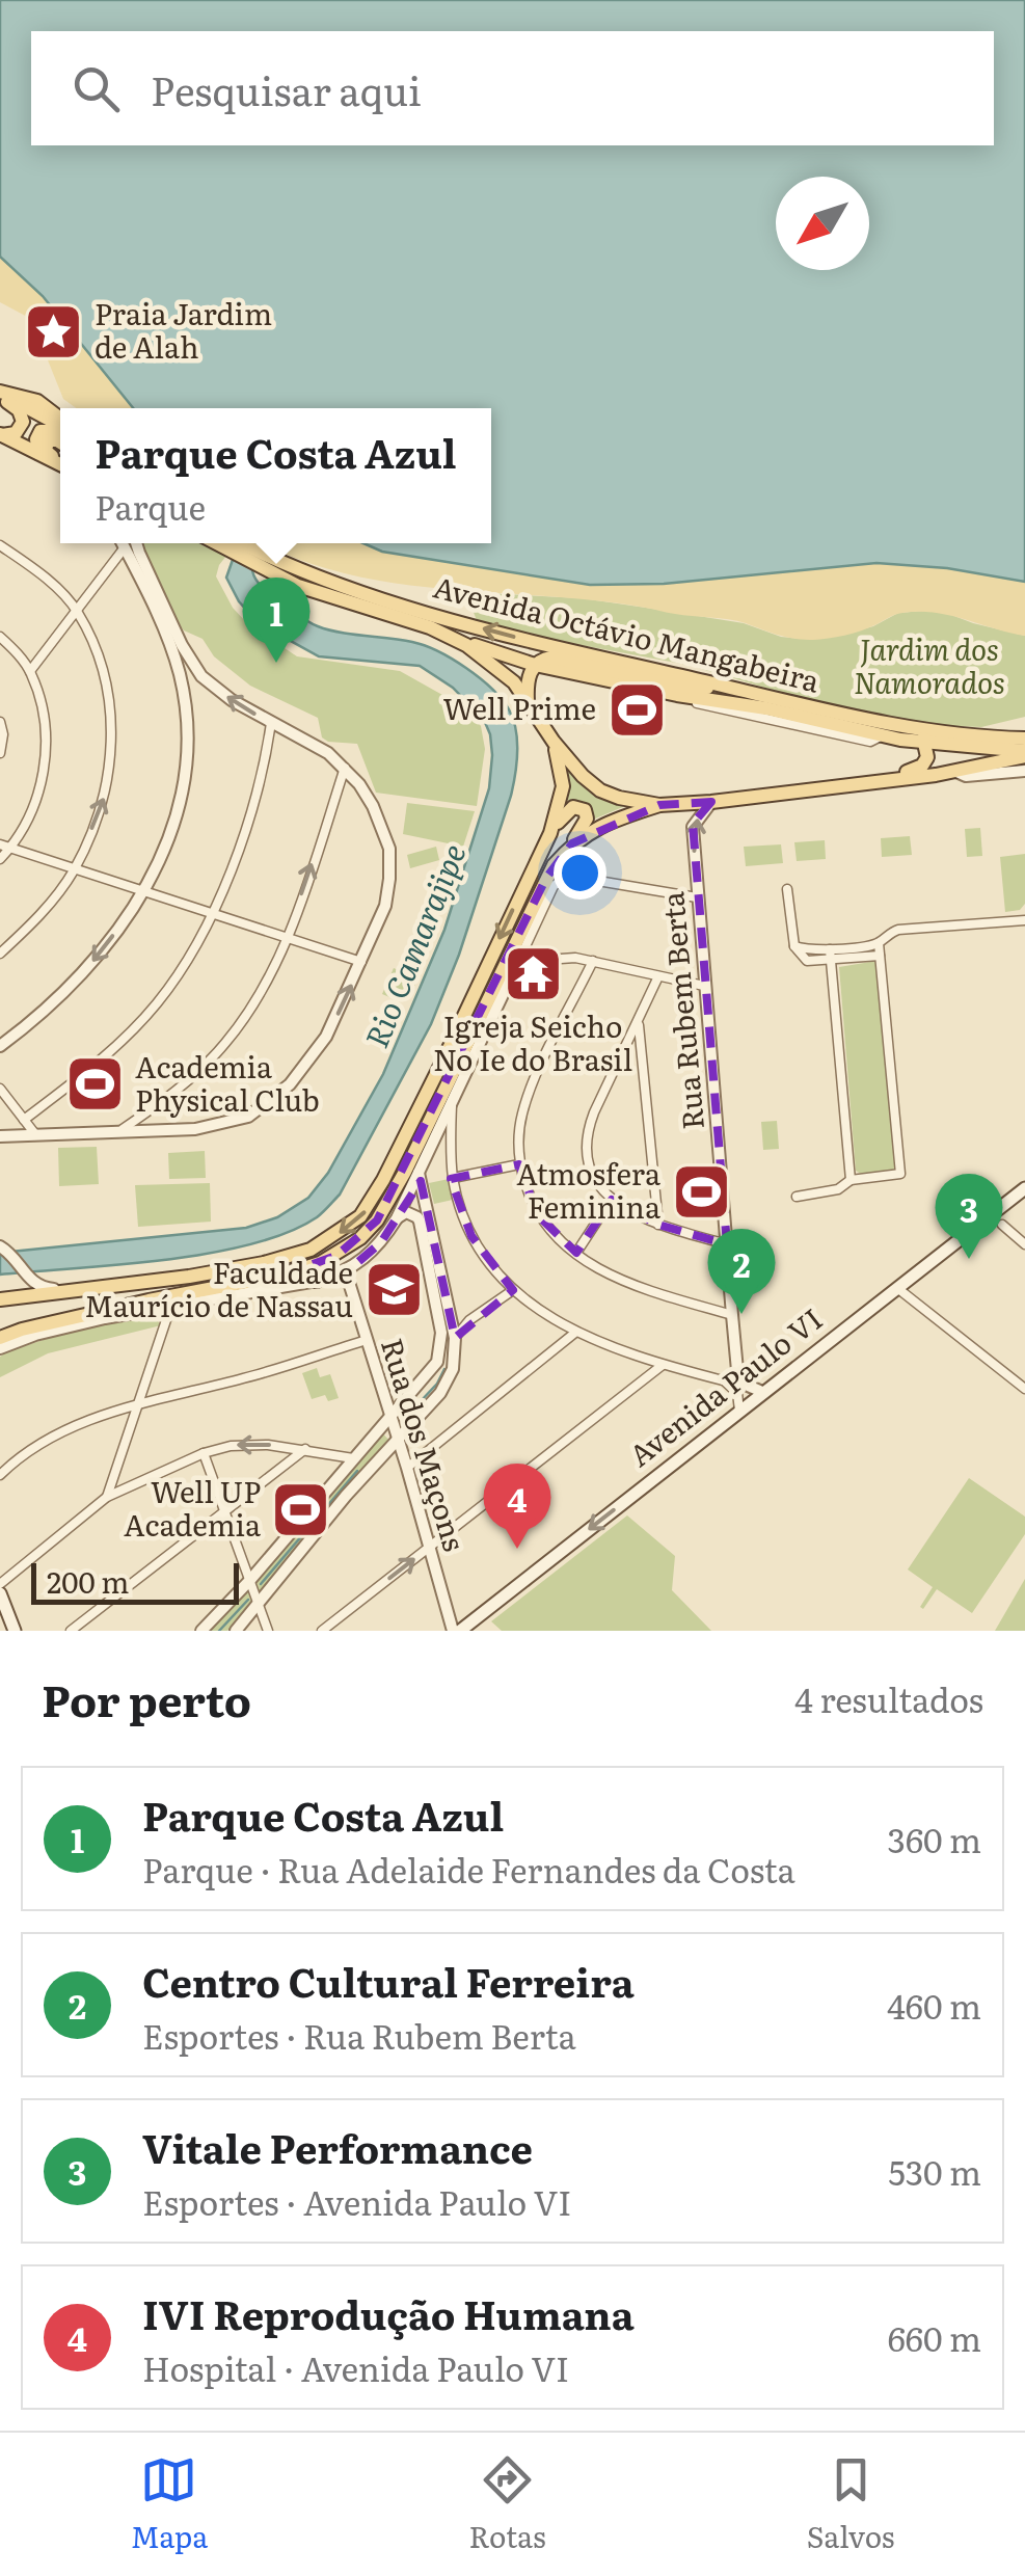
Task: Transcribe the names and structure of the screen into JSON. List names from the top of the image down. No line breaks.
{"streets":{"main road":["Avenida Octávio Mangabeira","Avenida Paulo VI"],"street":["Rua Rubem Berta","Rua dos Maçons"]},"one_way":["Avenida Paulo VI"],"water":["Rio Camarajipe"],"parks":["Jardim dos Namorados"],"places":{"place":["Praia Jardim de Alah"],"sports":["Well Prime","Academia Physical Club","Atmosfera Feminina","Well UP Academia"],"temple":["Igreja Seicho No Ie do Brasil"],"school or university":["Faculdade Maurício de Nassau"]},"scale_bar":"200 m","north":"bottom left","page":{"search":"Pesquisar aqui","popup":["Parque Costa Azul","Parque"],"pins":["1","3","2","4"],"scale":"200 m","heading":["Por perto","4 resultados"],"list":[{"mark":"1","name":"Parque Costa Azul","note":"Parque · Rua Adelaide Fernandes da Costa","value":"360 m"},{"mark":"2","name":"Centro Cultural Ferreira","note":"Esportes · Rua Rubem Berta","value":"460 m"},{"mark":"3","name":"Vitale Performance","note":"Esportes · Avenida Paulo VI","value":"530 m"},{"mark":"4","name":"IVI Reprodução Humana","note":"Hospital · Avenida Paulo VI","value":"660 m"}],"nav":["Mapa","Rotas","Salvos"]}}
